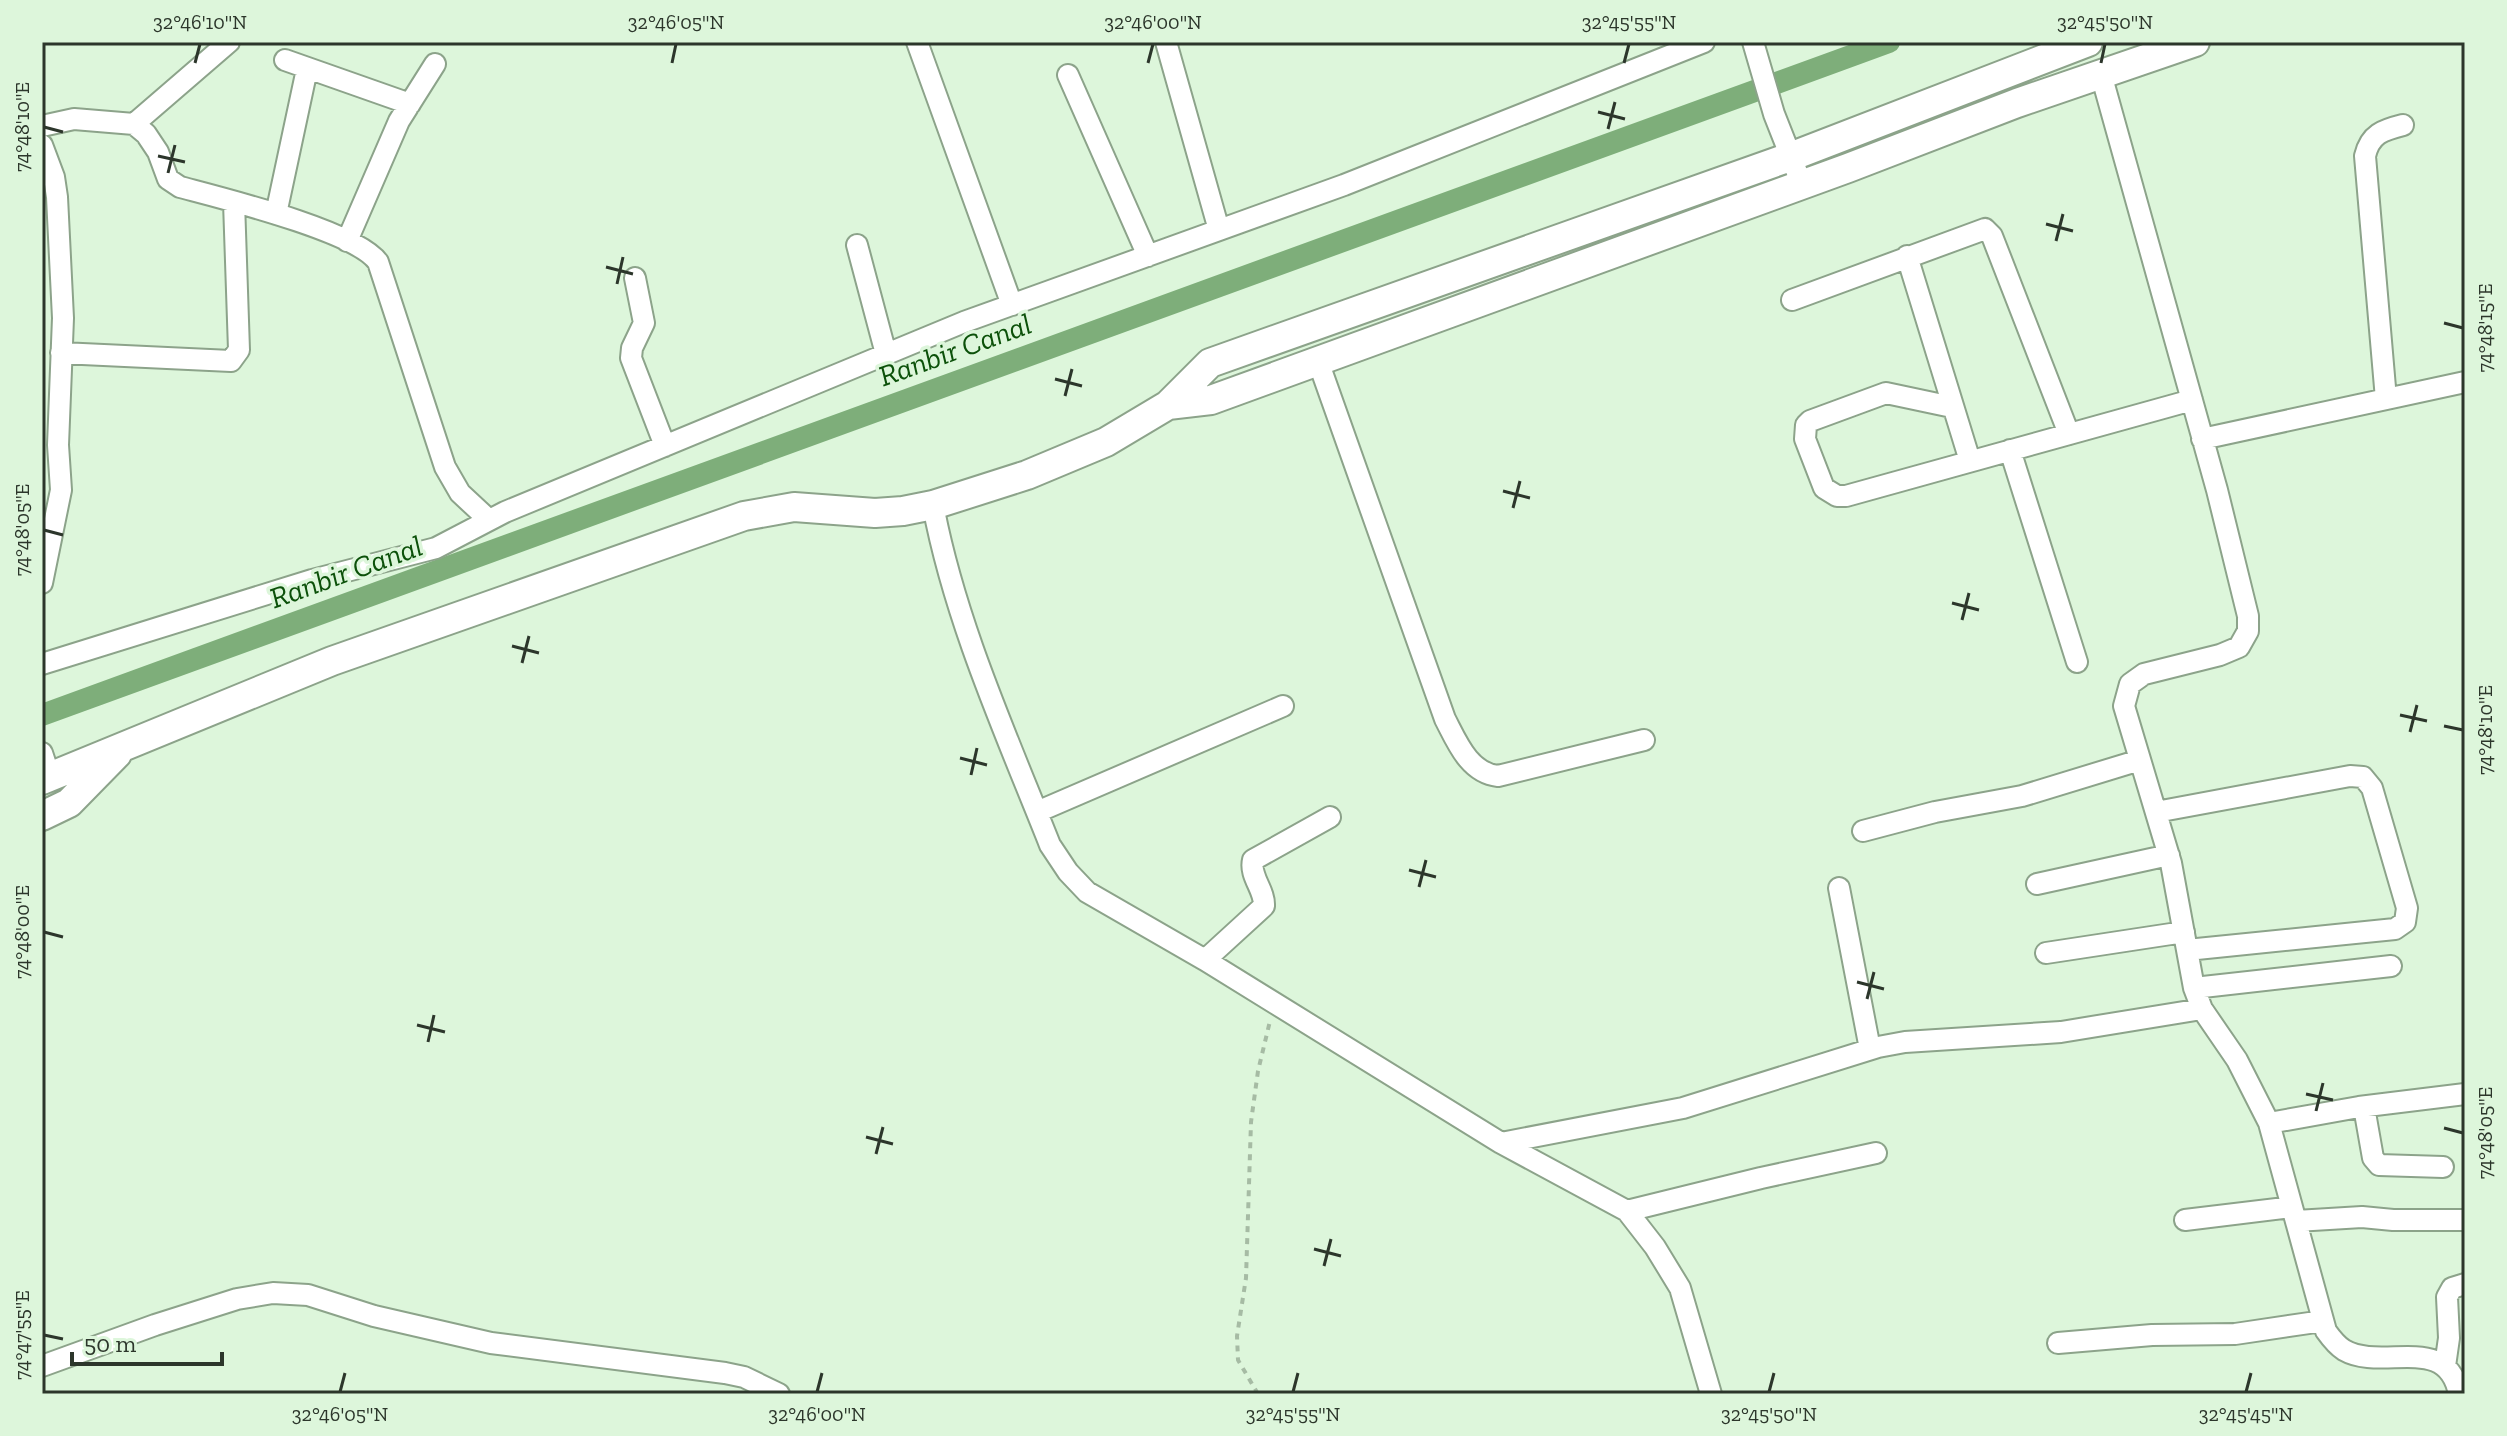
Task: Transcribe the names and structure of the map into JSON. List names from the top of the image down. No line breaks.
{"water":["Ranbir Canal"],"scale_bar":"50 m","coordinates":["32°46'10\"N","32°46'05\"N","32°46'00\"N","32°45'55\"N","32°45'50\"N","74°48'10\"E","74°48'15\"E","74°48'05\"E","74°48'00\"E","74°47'55\"E","32°45'45\"N"]}
